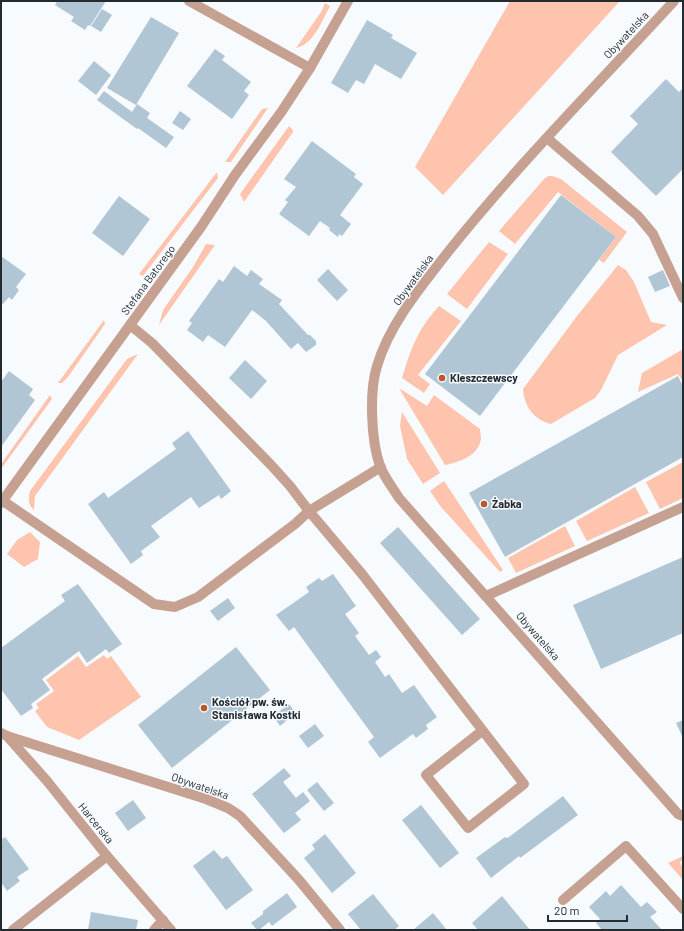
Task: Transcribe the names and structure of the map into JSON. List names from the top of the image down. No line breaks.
{"streets":{"street":["Obywatelska","Stefana Batorego","Harcerska"]},"crossings":[["Obywatelska","Harcerska"]],"places":["Kleszczewscy","Żabka","Kościół pw. św. Stanisława Kostki"],"scale_bar":"20 m"}
